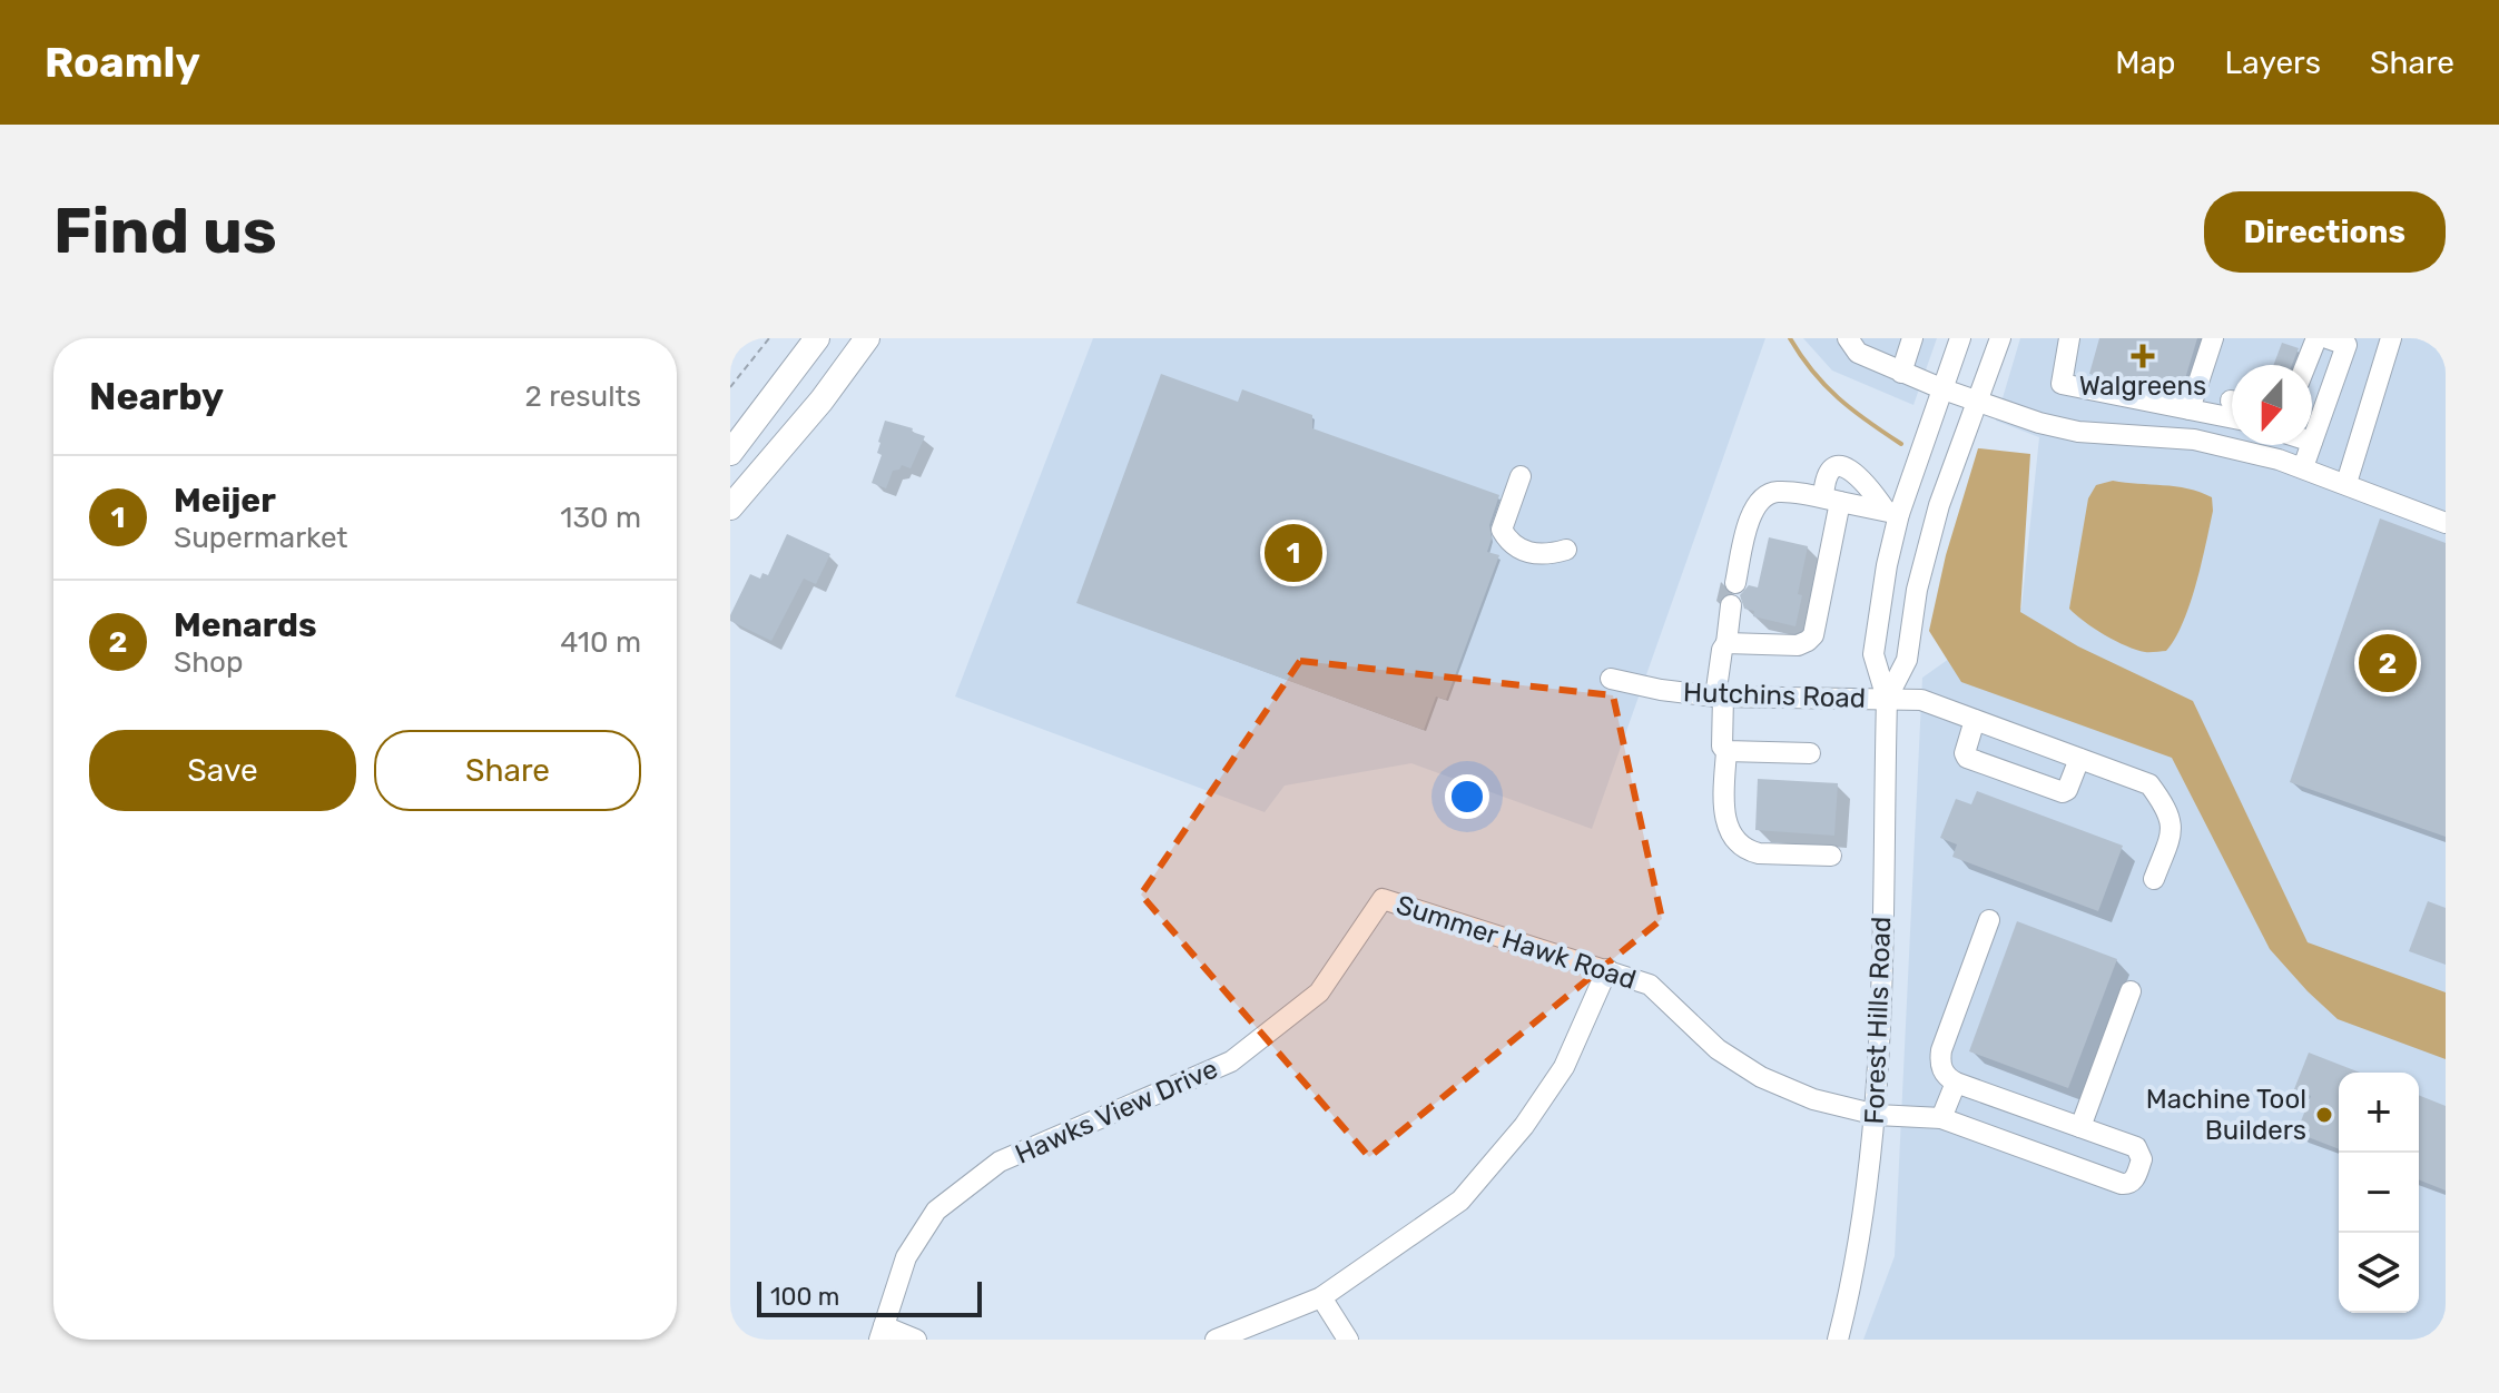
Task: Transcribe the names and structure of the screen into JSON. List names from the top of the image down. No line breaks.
{"streets":{"street":["Hutchins Road","Summer Hawk Road","Forest Hills Road","Hawks View Drive"]},"crossings":[["Hutchins Road","Forest Hills Road"],["Summer Hawk Road","Forest Hills Road"],["Summer Hawk Road","Hawks View Drive"]],"places":{"health":["Walgreens"],"other":["Machine Tool Builders"]},"scale_bar":"100 m","north":"bottom","page":{"header":"Roamly","nav":["Map","Layers","Share"],"buttons":["Directions",["Save","Share"]],"title":"Find us","heading":["Nearby","2 results"],"list":[{"mark":"1","name":"Meijer","note":"Supermarket","value":"130 m"},{"mark":"2","name":"Menards","note":"Shop","value":"410 m"}],"pins":["1","2"],"map_buttons":["+","−"],"scale":"100 m"}}
